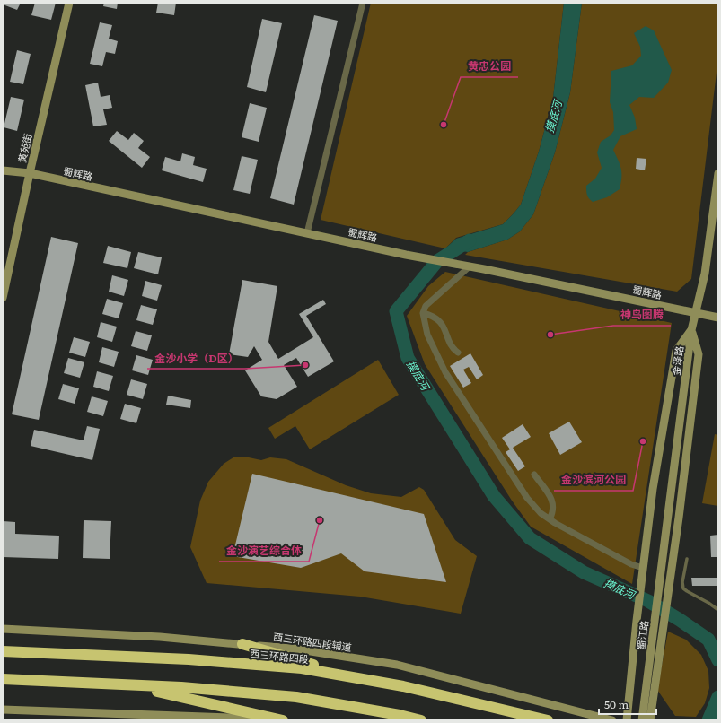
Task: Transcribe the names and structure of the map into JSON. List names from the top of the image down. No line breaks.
{"streets":{"highway":["西三环路四段"],"street":["黄苑街","蜀辉路","金泽路","蜀江路","西三环路四段辅道"]},"crossings":[["黄苑街","蜀辉路"],["蜀辉路","金泽路"],["金泽路","蜀江路"]],"water":["摸底河"],"places":["黄忠公园","神鸟图腾","金沙小学（D区）","金沙滨河公园","金沙演艺综合体"],"scale_bar":"50 m"}
